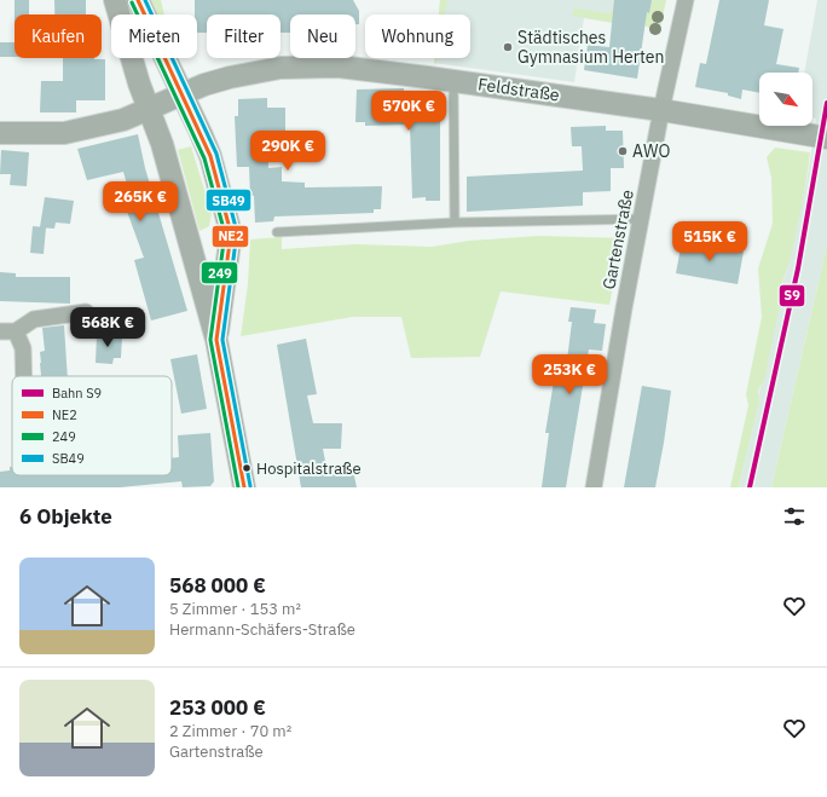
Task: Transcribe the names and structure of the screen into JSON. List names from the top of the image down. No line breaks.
{"streets":{"main road":["Feldstraße"],"street":["Gartenstraße"]},"crossings":[["Feldstraße","Gartenstraße"]],"places":["Städtisches Gymnasium Herten","AWO","Hospitalstraße"],"lines":["transit line NE2","transit line SB49","transit line 249","rail line S9"],"legend":["Bahn S9","NE2","249","SB49"],"north":"bottom right","page":{"chip":["Kaufen","Mieten","Filter","Neu","Wohnung"],"price":["570K €","290K €","265K €","515K €","568K €","253K €"],"heading":"6 Objekte","list":[{"name":"568 000 €","note":"5 Zimmer · 153 m² · Hermann-Schäfers-Straße"},{"name":"253 000 €","note":"2 Zimmer · 70 m² · Gartenstraße"}]}}
